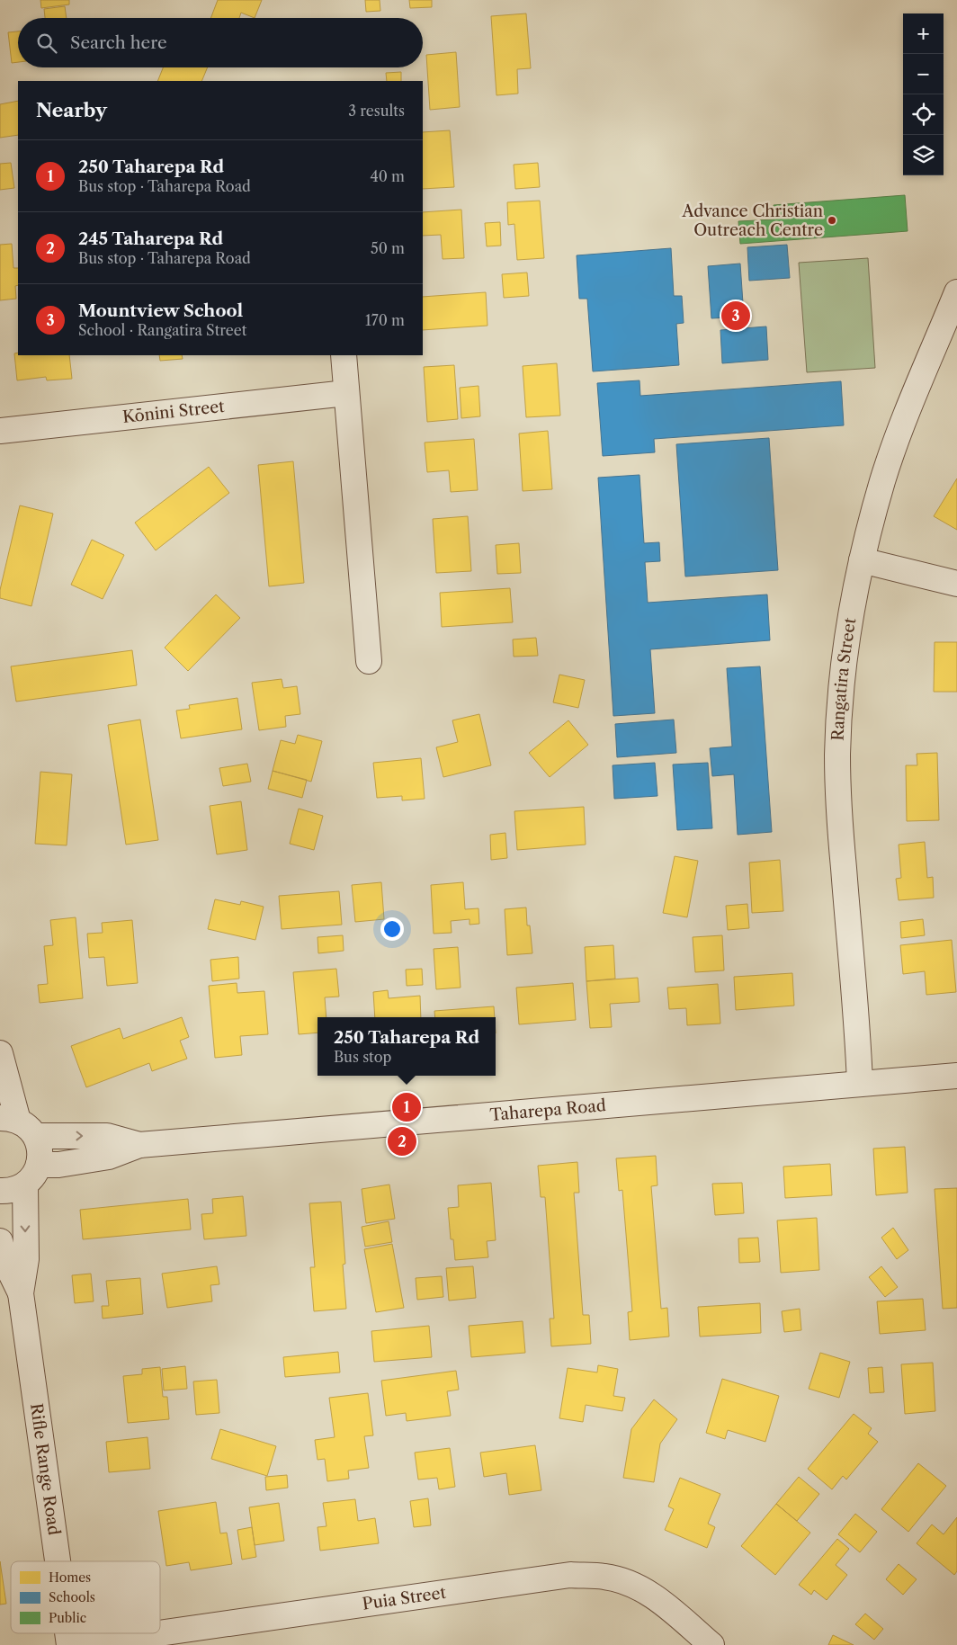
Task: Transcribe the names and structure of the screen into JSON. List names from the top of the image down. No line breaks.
{"streets":{"street":["Kōnini Street","Rangatira Street","Taharepa Road","Rifle Range Road","Puia Street"]},"crossings":[["Rangatira Street","Taharepa Road"]],"places":["Advance Christian Outreach Centre"],"legend":["Homes","Schools","Public"],"page":{"map_buttons":["+","−"],"search":"Search here","heading":["Nearby","3 results"],"list":[{"mark":"1","name":"250 Taharepa Rd","note":"Bus stop · Taharepa Road","value":"40 m"},{"mark":"2","name":"245 Taharepa Rd","note":"Bus stop · Taharepa Road","value":"50 m"},{"mark":"3","name":"Mountview School","note":"School · Rangatira Street","value":"170 m"}],"pins":["3","1","2"],"popup":["250 Taharepa Rd","Bus stop"]}}
